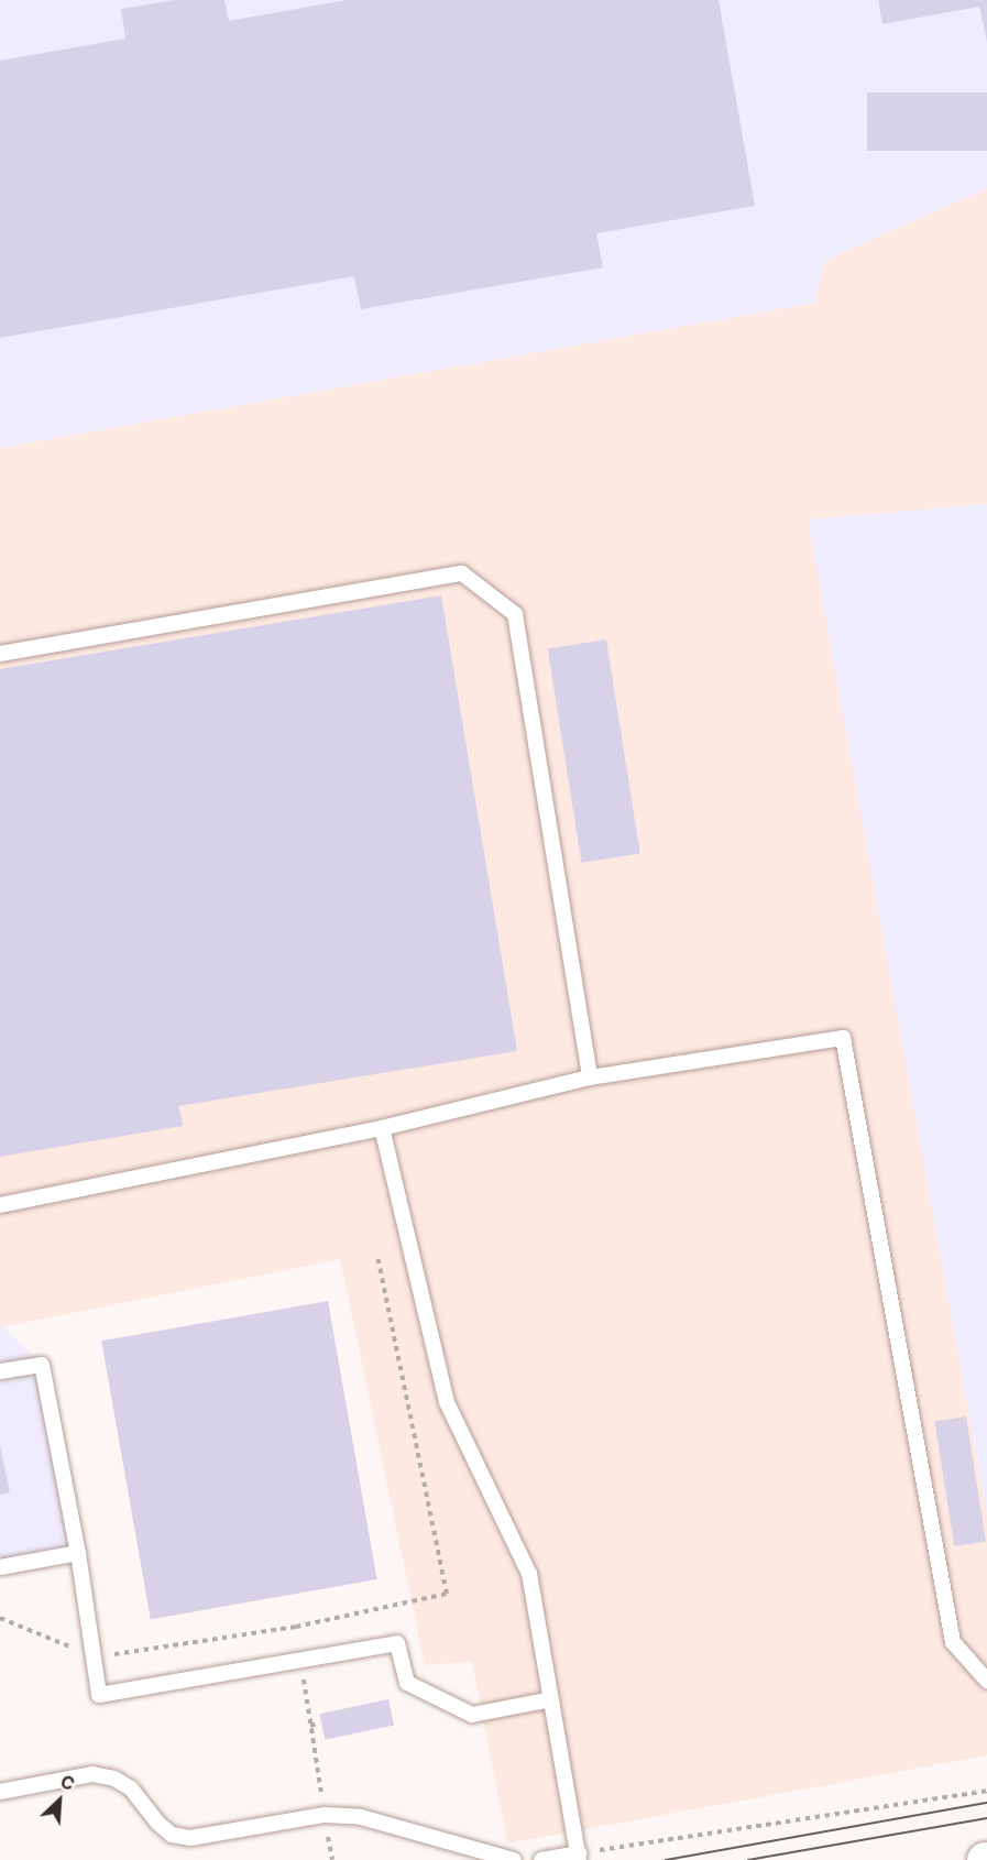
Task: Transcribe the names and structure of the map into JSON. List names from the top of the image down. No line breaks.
{"north":"top right"}
